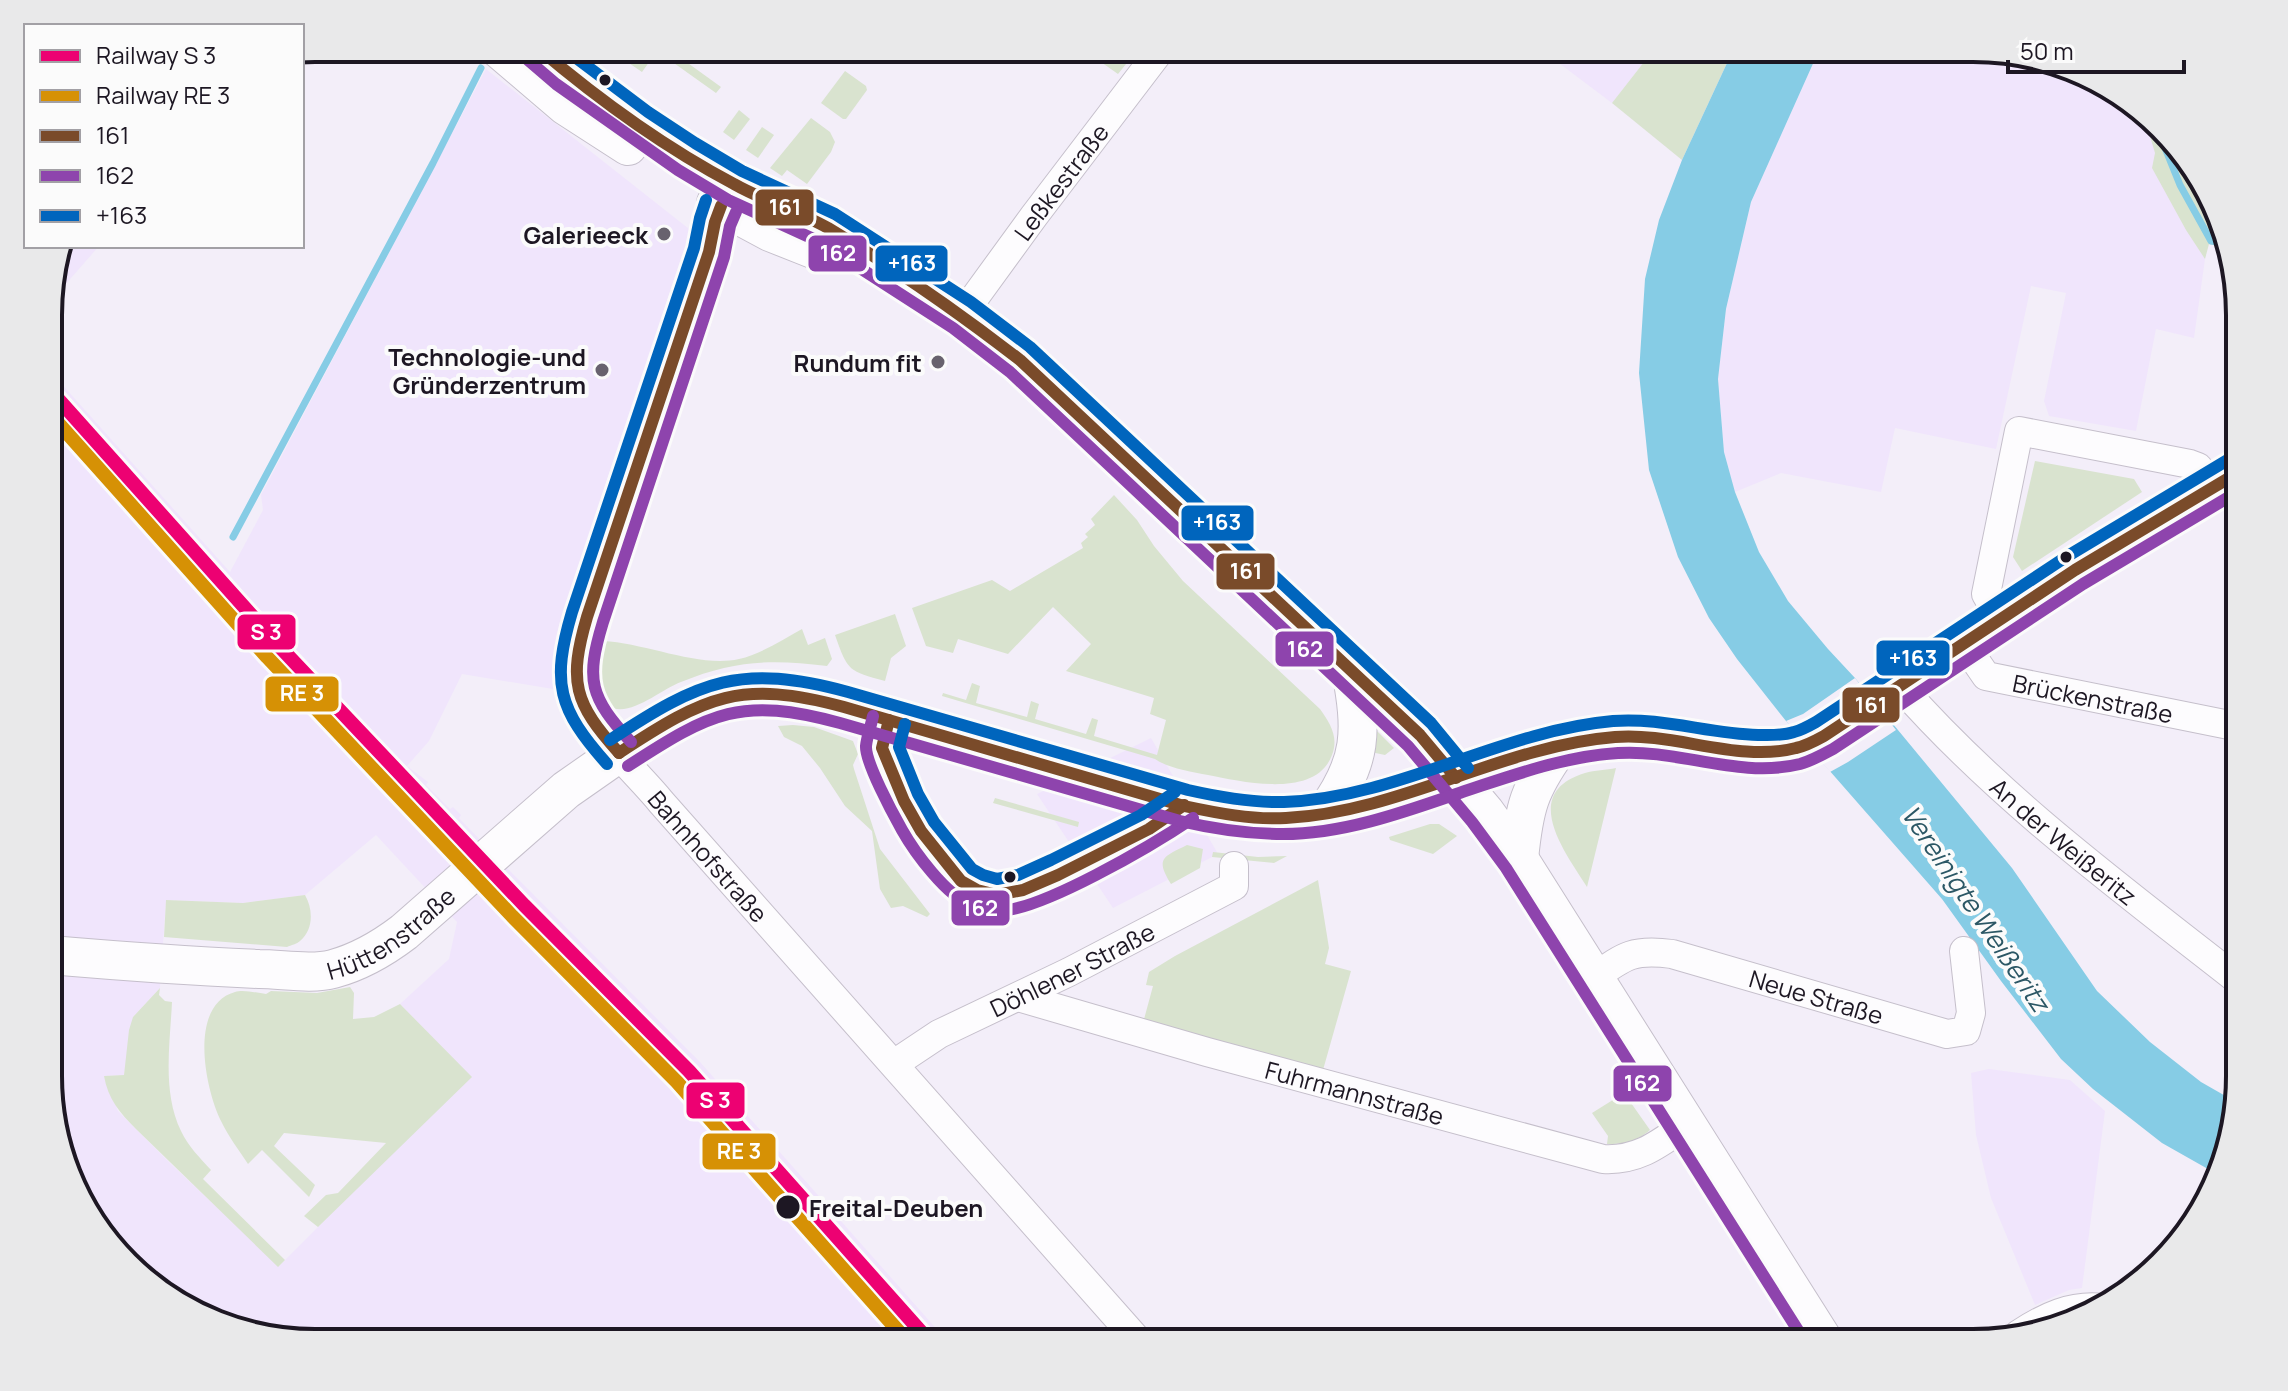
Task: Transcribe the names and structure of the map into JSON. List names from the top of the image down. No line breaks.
{"streets":{"main road":["Hüttenstraße"],"street":["Leßkestraße","Brückenstraße","An der Weißeritz","Bahnhofstraße","Döhlener Straße","Neue Straße","Fuhrmannstraße"]},"crossings":[["An der Weißeritz","Hüttenstraße"],["Bahnhofstraße","Hüttenstraße"],["Bahnhofstraße","Döhlener Straße"],["Döhlener Straße","Fuhrmannstraße"]],"water":["Vereinigte Weißeritz"],"places":["Galerieeck","Rundum fit","Technologie-und Gründerzentrum","Freital-Deuben"],"lines":["transit line 161","transit line 162","transit line +163"],"legend":["Railway S 3","Railway RE 3","161","162","+163"],"scale_bar":"50 m"}
